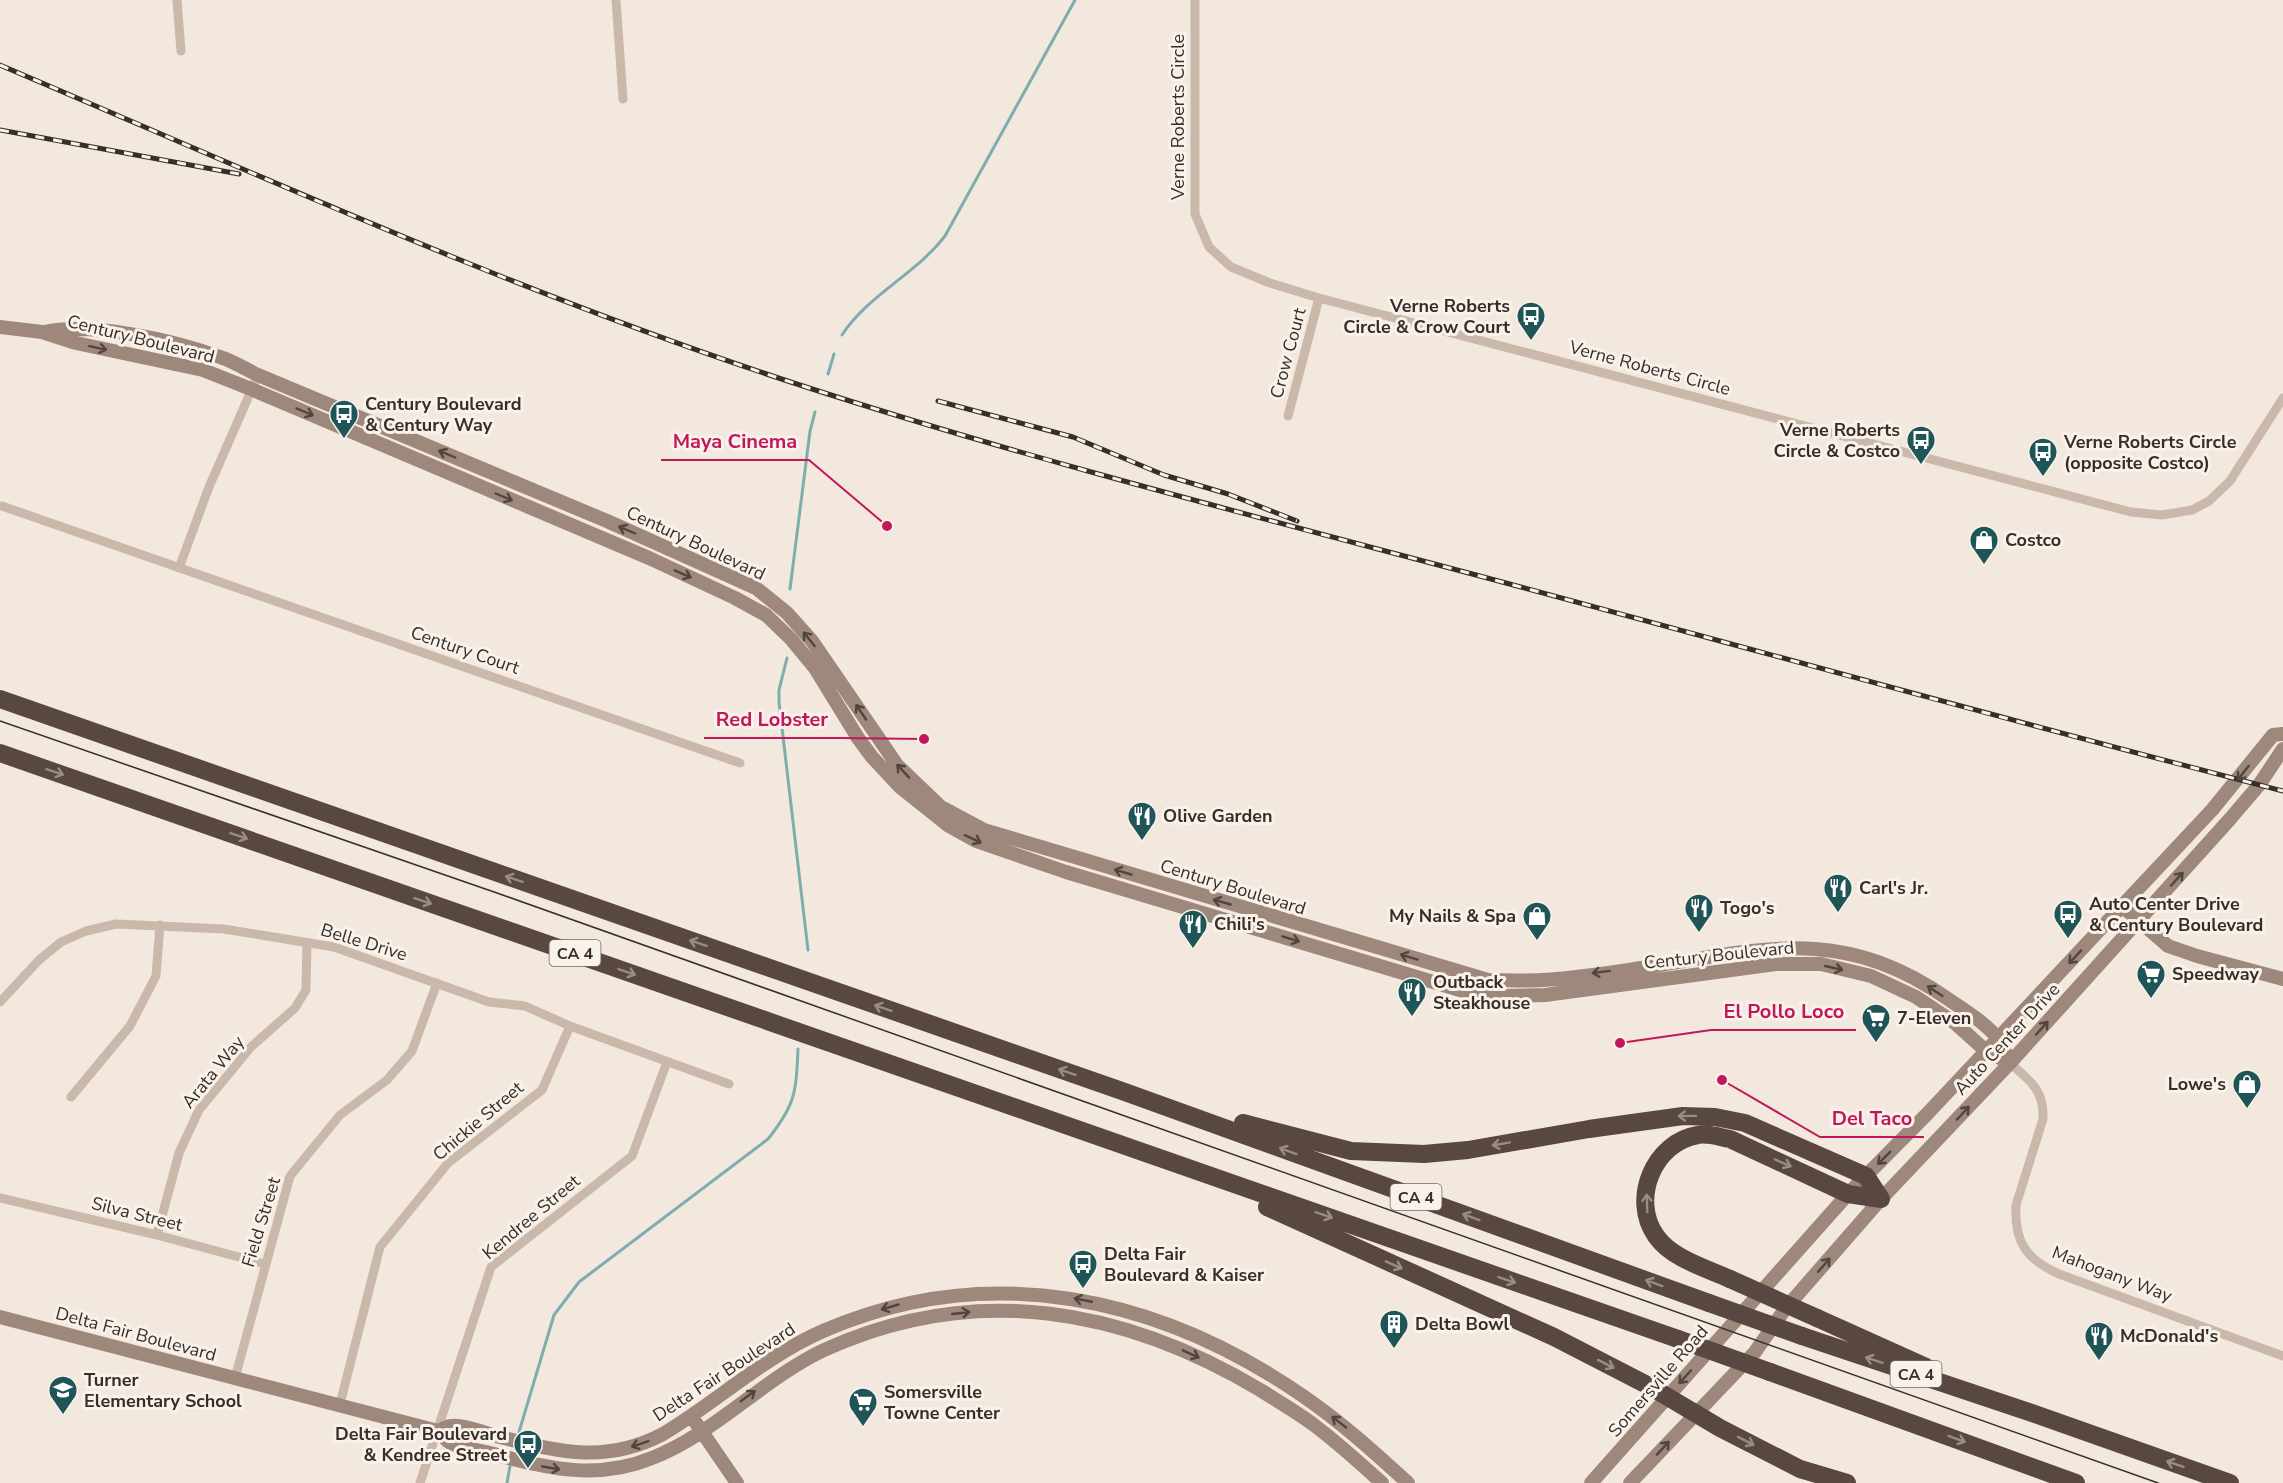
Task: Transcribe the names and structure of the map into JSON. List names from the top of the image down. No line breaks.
{"streets":{"highway":["CA 4"],"street":["Verne Roberts Circle","Century Boulevard","Crow Court","Century Court","Belle Drive","Auto Center Drive","Arata Way","Chickie Street","Silva Street","Kendree Street","Field Street","Mahogany Way","Delta Fair Boulevard","Somersville Road"]},"crossings":[["Verne Roberts Circle","Crow Court"],["Century Boulevard","Auto Center Drive"],["Century Boulevard","Mahogany Way"],["Belle Drive","Arata Way"],["Belle Drive","Chickie Street"],["Belle Drive","Kendree Street"],["Belle Drive","Field Street"],["Auto Center Drive","Mahogany Way"],["Auto Center Drive","Somersville Road"],["Arata Way","Silva Street"],["Chickie Street","Delta Fair Boulevard"],["Silva Street","Field Street"],["Kendree Street","Delta Fair Boulevard"],["Field Street","Delta Fair Boulevard"]],"one_way":["Somersville Road"],"places":{"bus stop":["Verne Roberts Circle & Crow Court","Century Boulevard & Century Way","Verne Roberts Circle & Costco","Verne Roberts Circle (opposite Costco)","Auto Center Drive & Century Boulevard","Delta Fair Boulevard & Kaiser","Delta Fair Boulevard & Kendree Street"],"other":["Maya Cinema","Red Lobster","El Pollo Loco","Del Taco"],"shop":["Costco","My Nails & Spa","Lowe's"],"restaurant":["Olive Garden","Carl's Jr.","Togo's","Chili's","Outback Steakhouse","McDonald's"],"supermarket":["Speedway","7-Eleven","Somersville Towne Center"],"building":["Delta Bowl"],"school or university":["Turner Elementary School"]}}
